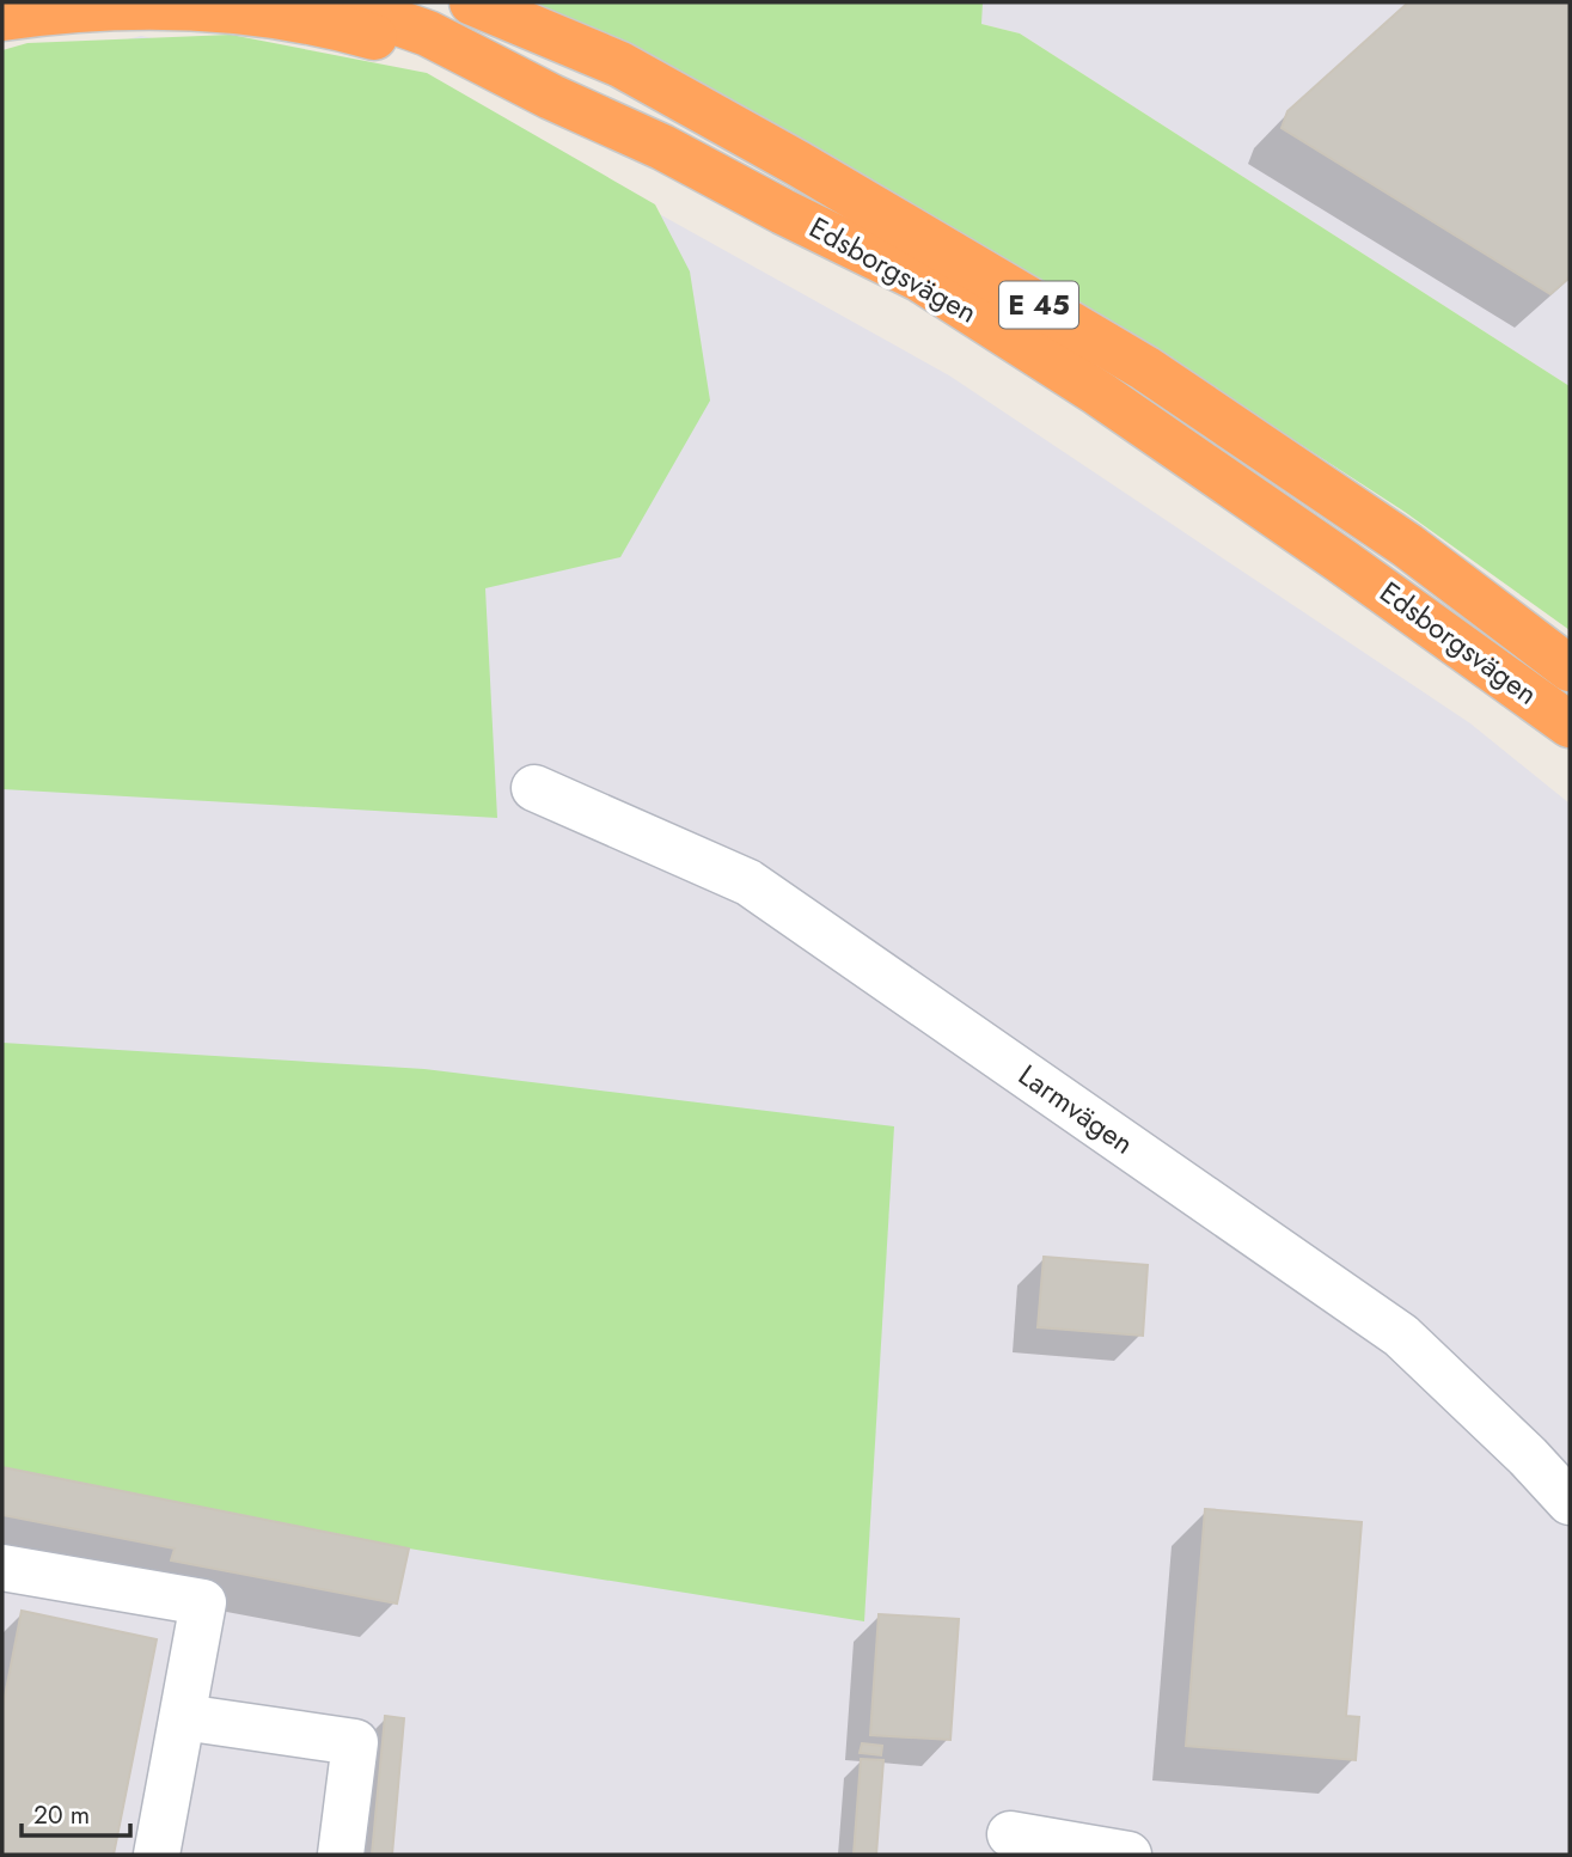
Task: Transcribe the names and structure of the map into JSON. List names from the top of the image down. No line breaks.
{"streets":{"highway":["Edsborgsvägen","E 45"],"lane":["Larmvägen"]},"crossings":[["Edsborgsvägen","E 45"]],"scale_bar":"20 m"}
